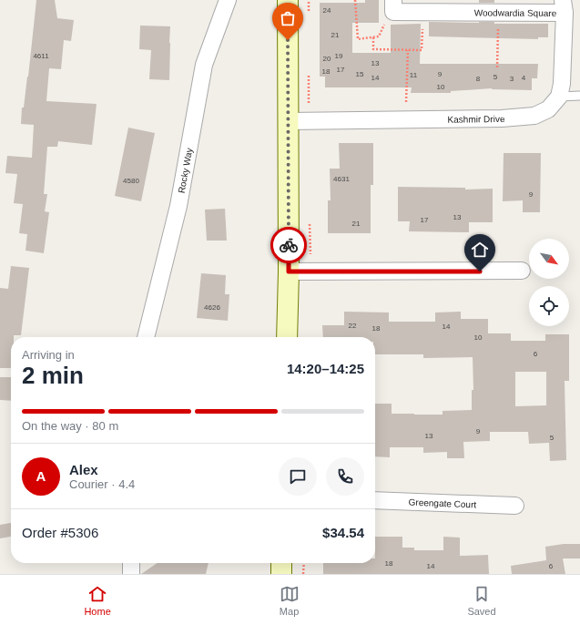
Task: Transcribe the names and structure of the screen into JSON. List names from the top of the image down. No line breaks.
{"streets":{"street":["Woodwardia Square","Kashmir Drive","Rocky Way","Greengate Court"]},"house_numbers":["24","21","4611","19","20","13","17","18","15","9","11","5","14","4","8","3","10","4631","4580","9","13","17","21","4626","22","14","18","10","6","9","13","5","18","14","6"],"north":"bottom right","page":{"heading":["2 min","Arriving in","14:20–14:25"],"panel":["Alex","Courier · 4.4","Order #5306","$34.54"],"bar":"On the way · 80 m","round":"A","tabs":["Home","Map","Saved"]}}
